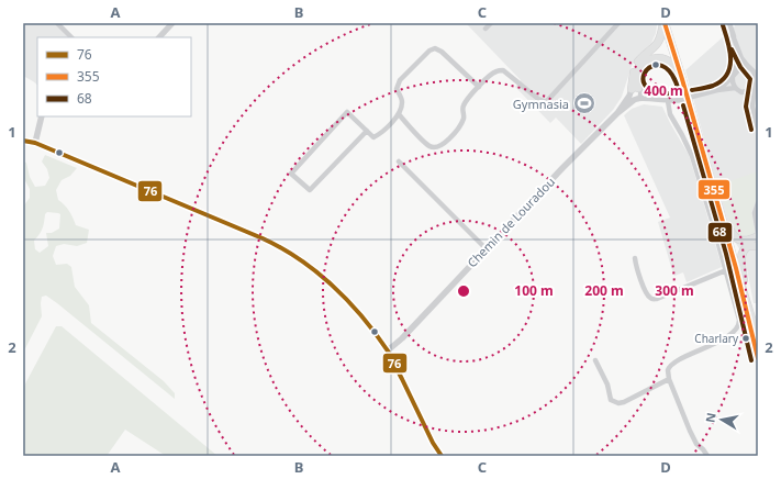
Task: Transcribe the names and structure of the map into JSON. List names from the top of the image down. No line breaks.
{"streets":{"street":["Chemin de Louradou"]},"places":{"sports":["Gymnasia"],"other":["Charlary"]},"lines":["transit line 355","transit line 68","transit line 76"],"legend":["76","355","68"],"north":"left","grid":{"columns":["A","B","C","D"],"rows":["1","2"]},"rings":["400 m","100 m","200 m","300 m"]}
